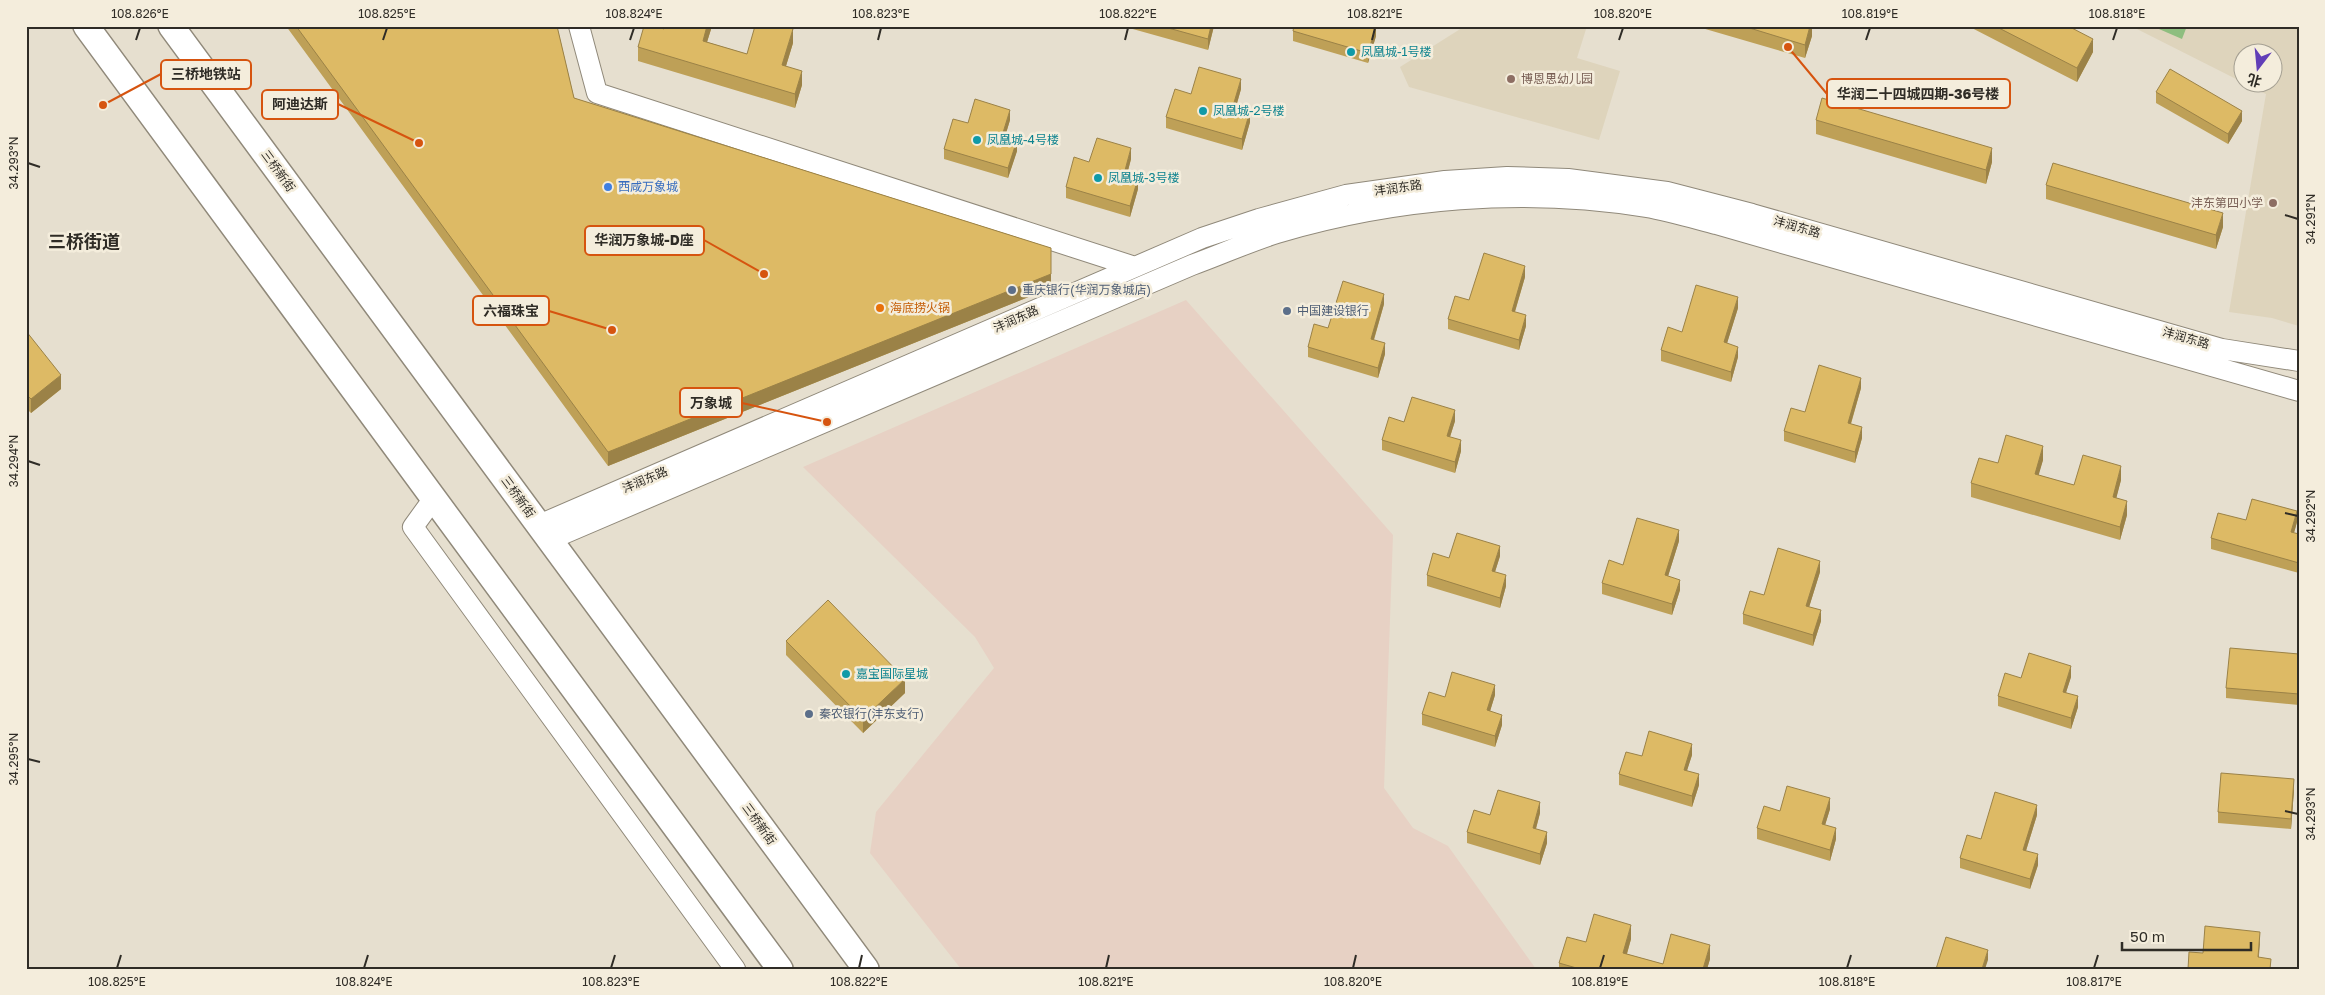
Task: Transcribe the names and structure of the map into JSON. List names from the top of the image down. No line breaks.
{"streets":{"main road":["三桥新街"],"street":["沣润东路"]},"crossings":[["三桥新街","沣润东路"]],"districts":["三桥街道"],"places":["华润二十四城四期-36号楼","凤凰城-1号楼","博恩思幼儿园","三桥地铁站","凤凰城-2号楼","凤凰城-4号楼","阿迪达斯","凤凰城-3号楼","西咸万象城","沣东第四小学","华润万象城-D座","重庆银行(华润万象城店)","海底捞火锅","中国建设银行","六福珠宝","万象城","嘉宝国际星城","秦农银行(沣东支行)"],"scale_bar":"50 m","north":"bottom","coordinates":["108.826°E","108.825°E","108.824°E","108.823°E","108.822°E","108.821°E","108.820°E","108.819°E","108.818°E","34.293°N","34.291°N","34.294°N","34.292°N","34.295°N","108.817°E"]}
